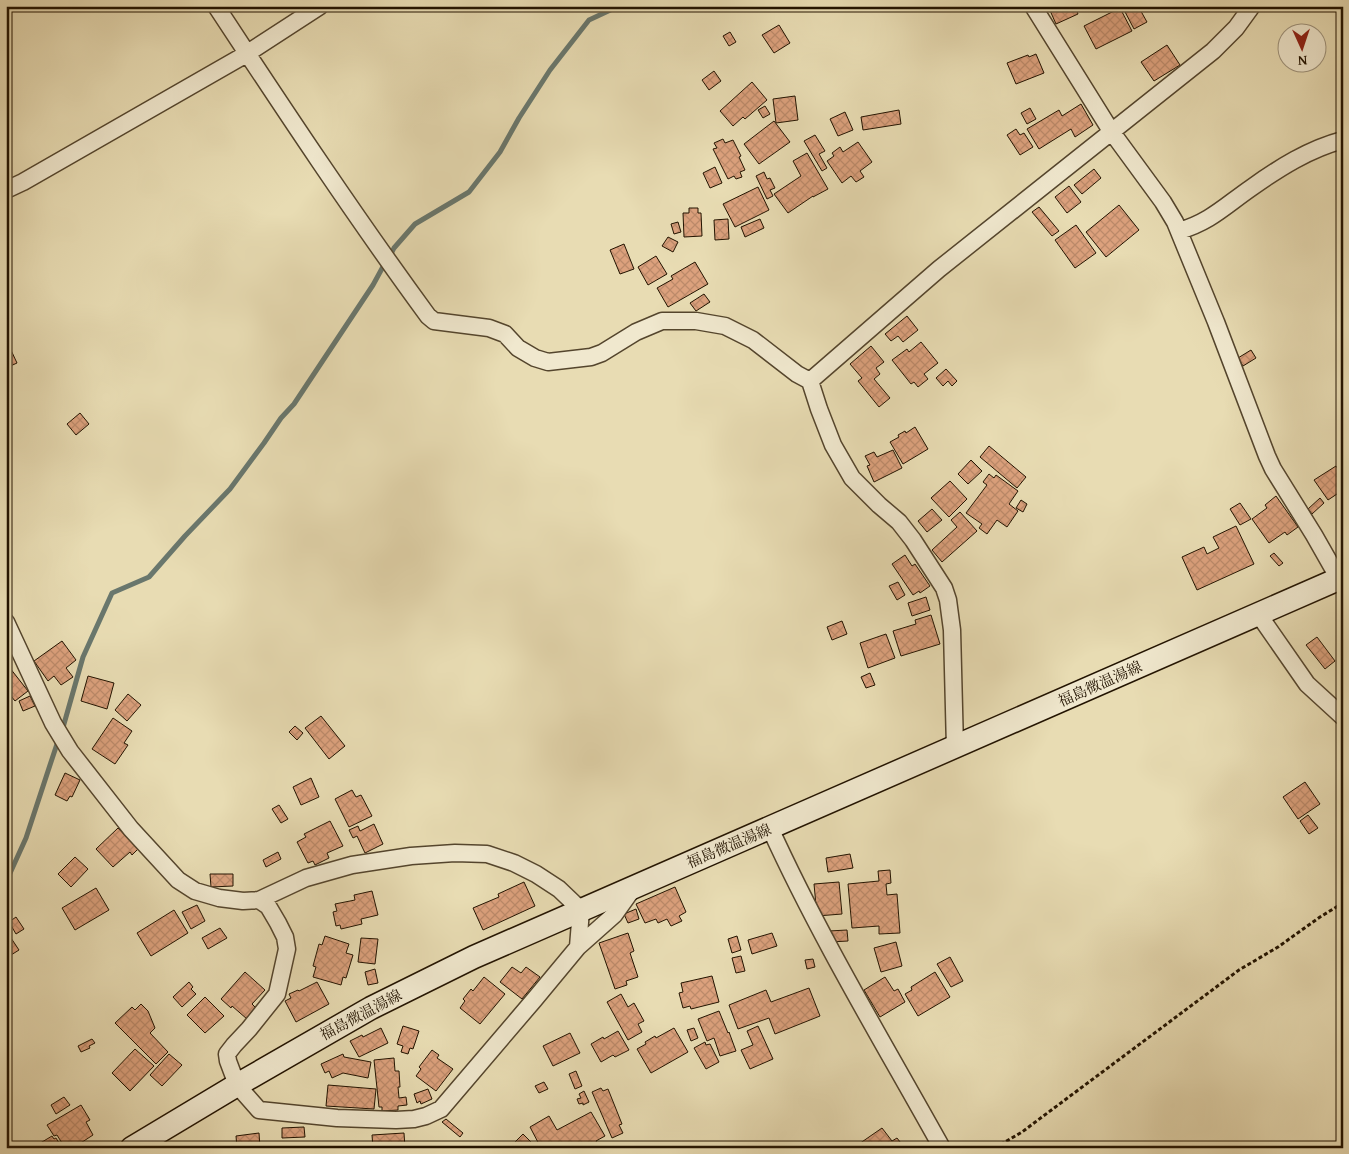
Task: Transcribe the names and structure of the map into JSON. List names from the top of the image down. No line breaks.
{"streets":{"main road":["福島微温湯線"]},"north":"bottom"}
